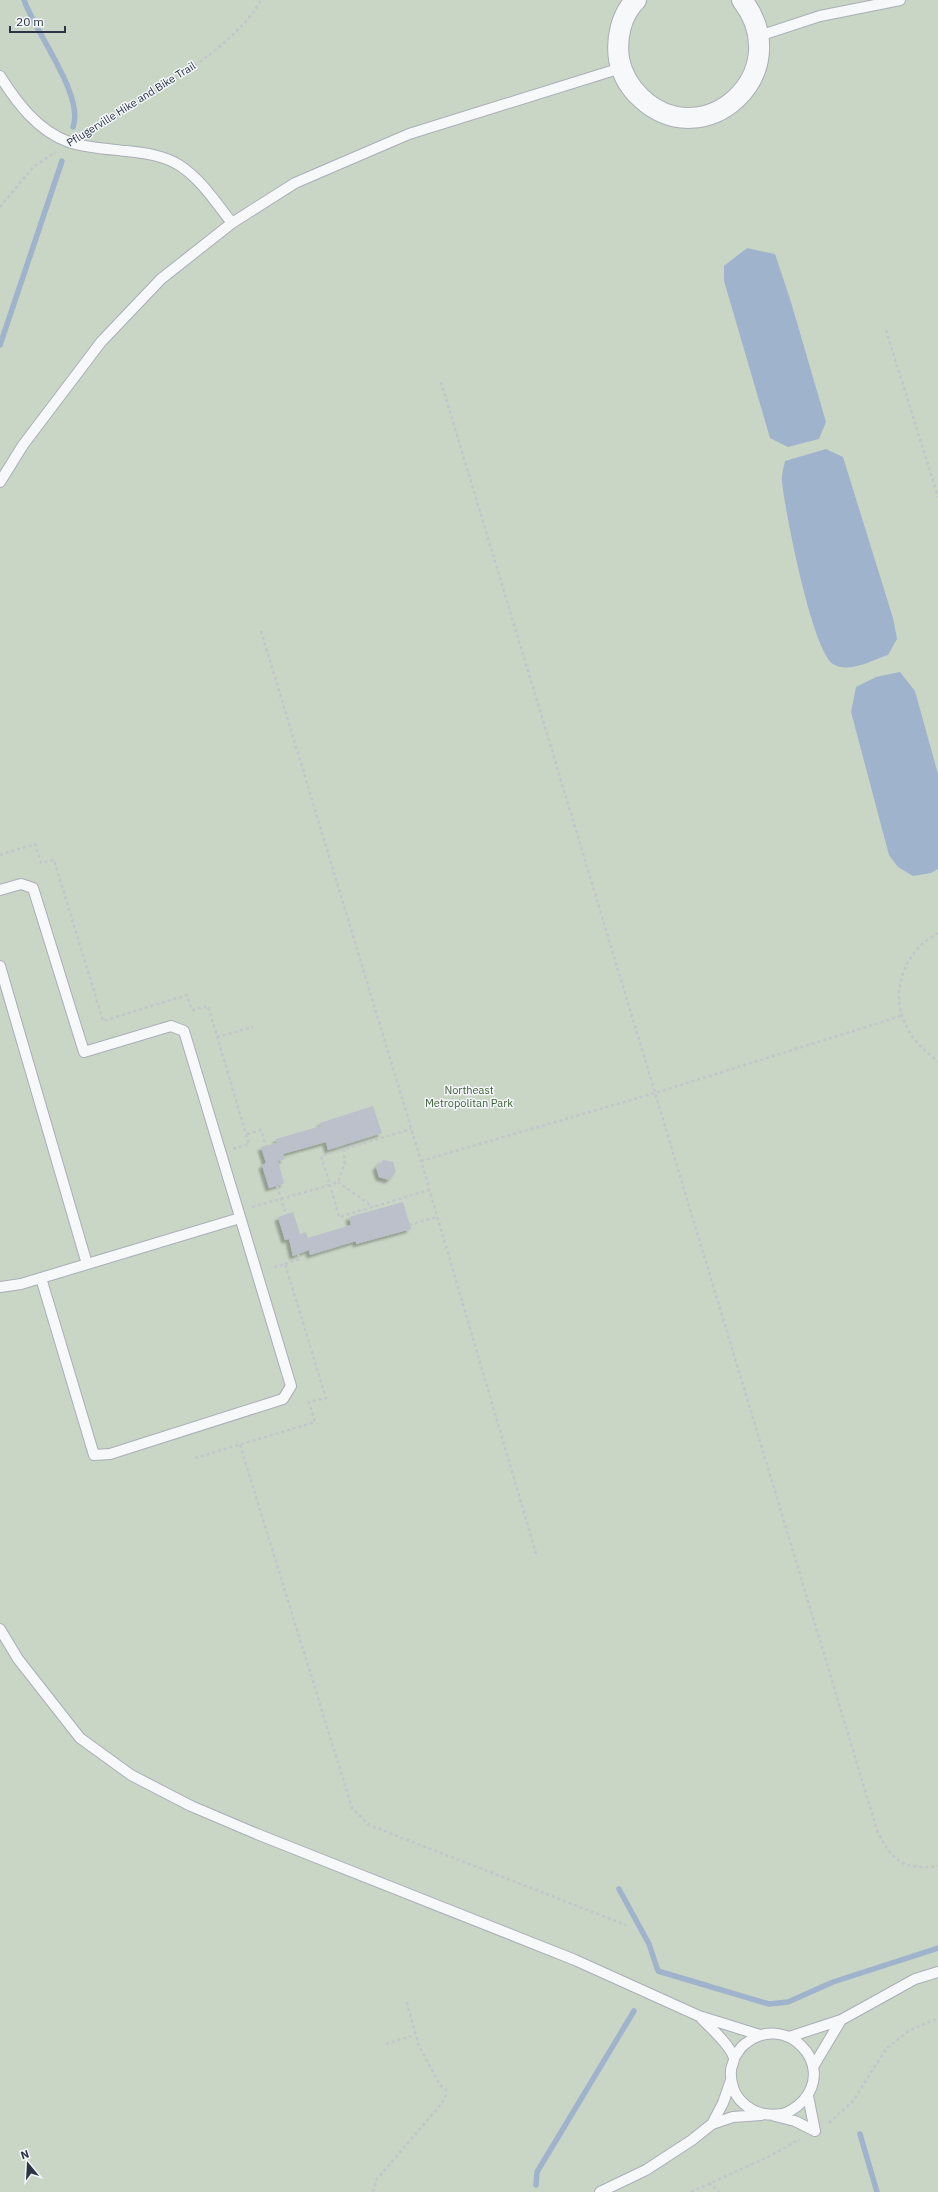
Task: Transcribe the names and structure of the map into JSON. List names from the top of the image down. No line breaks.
{"streets":{"path":["Pflugerville Hike and Bike Trail"]},"parks":["Northeast Metropolitan Park"],"scale_bar":"20 m","north":"top"}
